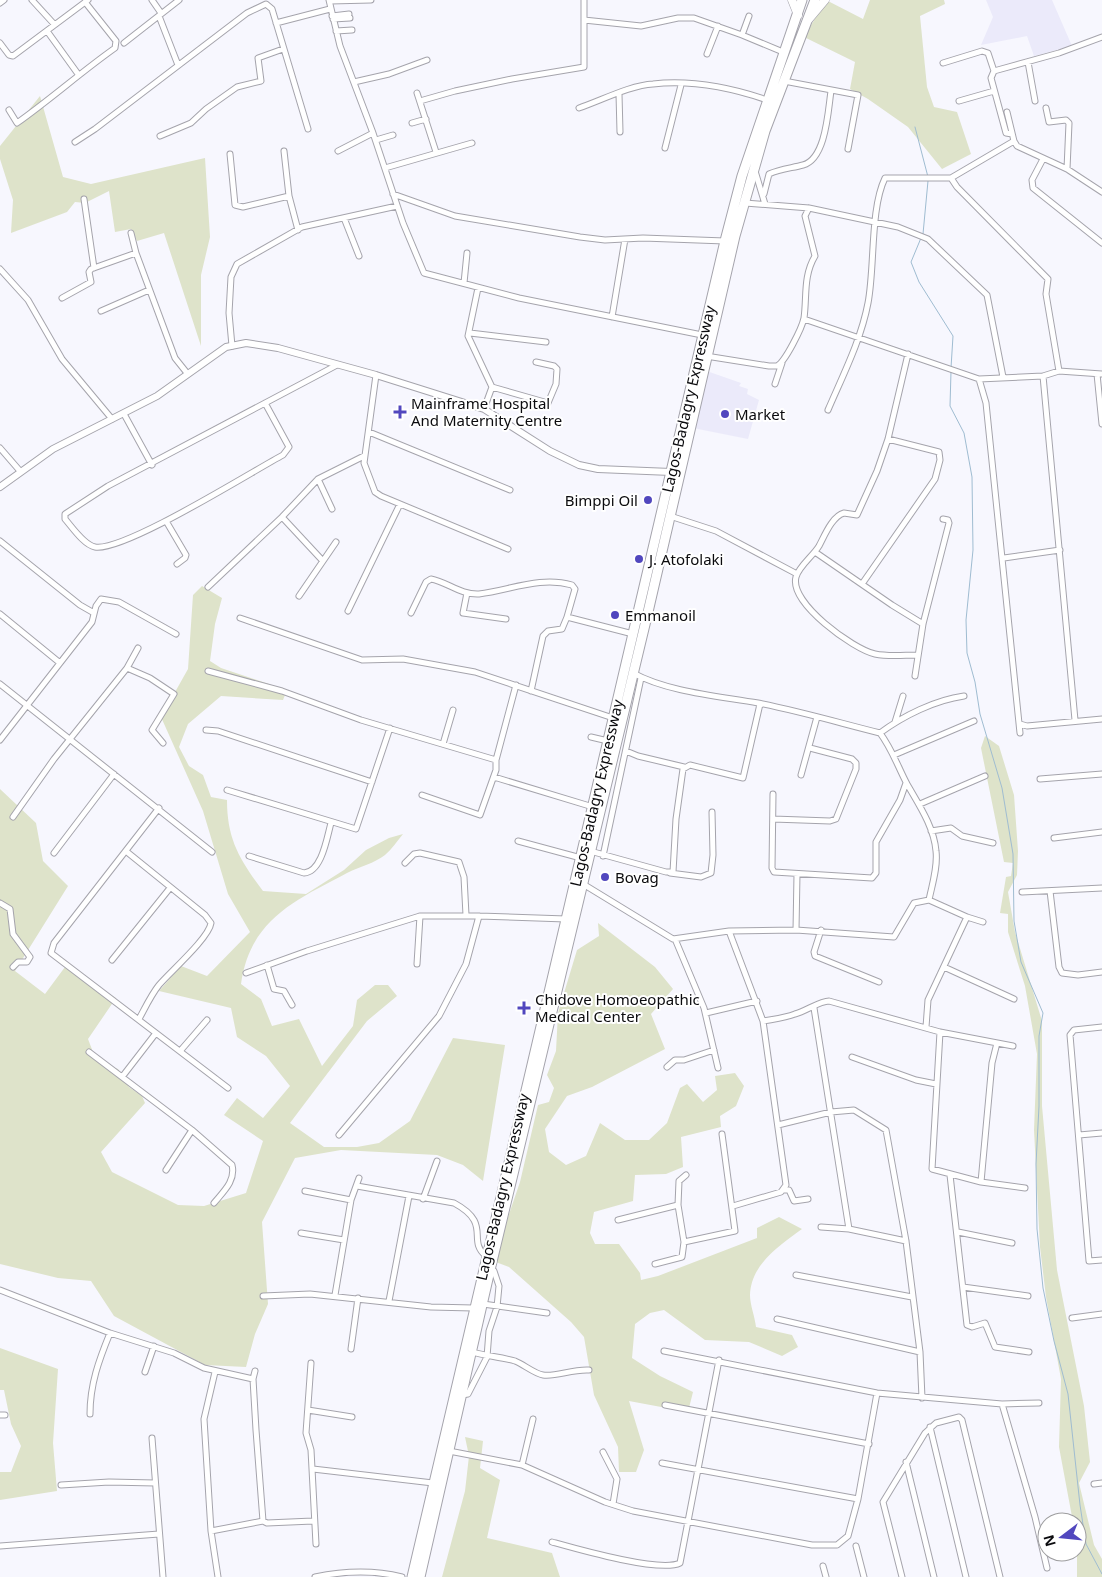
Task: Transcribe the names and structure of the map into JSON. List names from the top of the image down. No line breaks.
{"streets":{"highway":["Lagos-Badagry Expressway"]},"places":{"health":["Mainframe Hospital And Maternity Centre","Chidove Homoeopathic Medical Center"],"other":["Market","Bimppi Oil","J. Atofolaki","Emmanoil","Bovag"]},"north":"left"}
